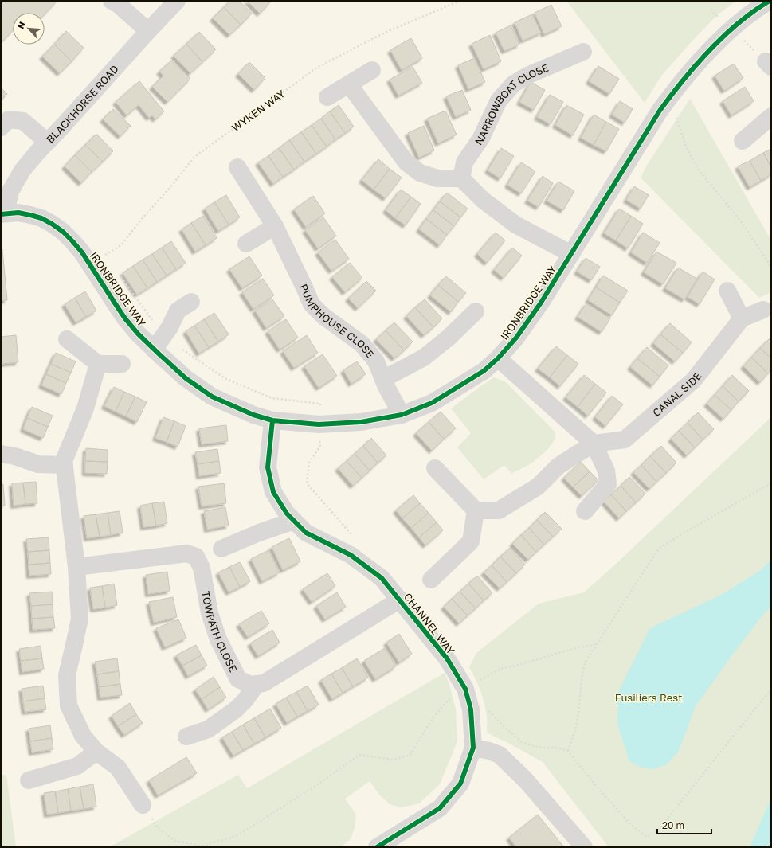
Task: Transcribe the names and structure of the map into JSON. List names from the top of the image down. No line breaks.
{"streets":{"street":["BLACKHORSE ROAD","NARROWBOAT CLOSE","IRONBRIDGE WAY","PUMPHOUSE CLOSE","CANAL SIDE","CHANNEL WAY","TOWPATH CLOSE"],"path":["WYKEN WAY"]},"crossings":[["BLACKHORSE ROAD","IRONBRIDGE WAY"],["WYKEN WAY","IRONBRIDGE WAY"],["IRONBRIDGE WAY","PUMPHOUSE CLOSE"],["IRONBRIDGE WAY","CHANNEL WAY"]],"parks":["Fusiliers Rest"],"scale_bar":"20 m","north":"top left"}
